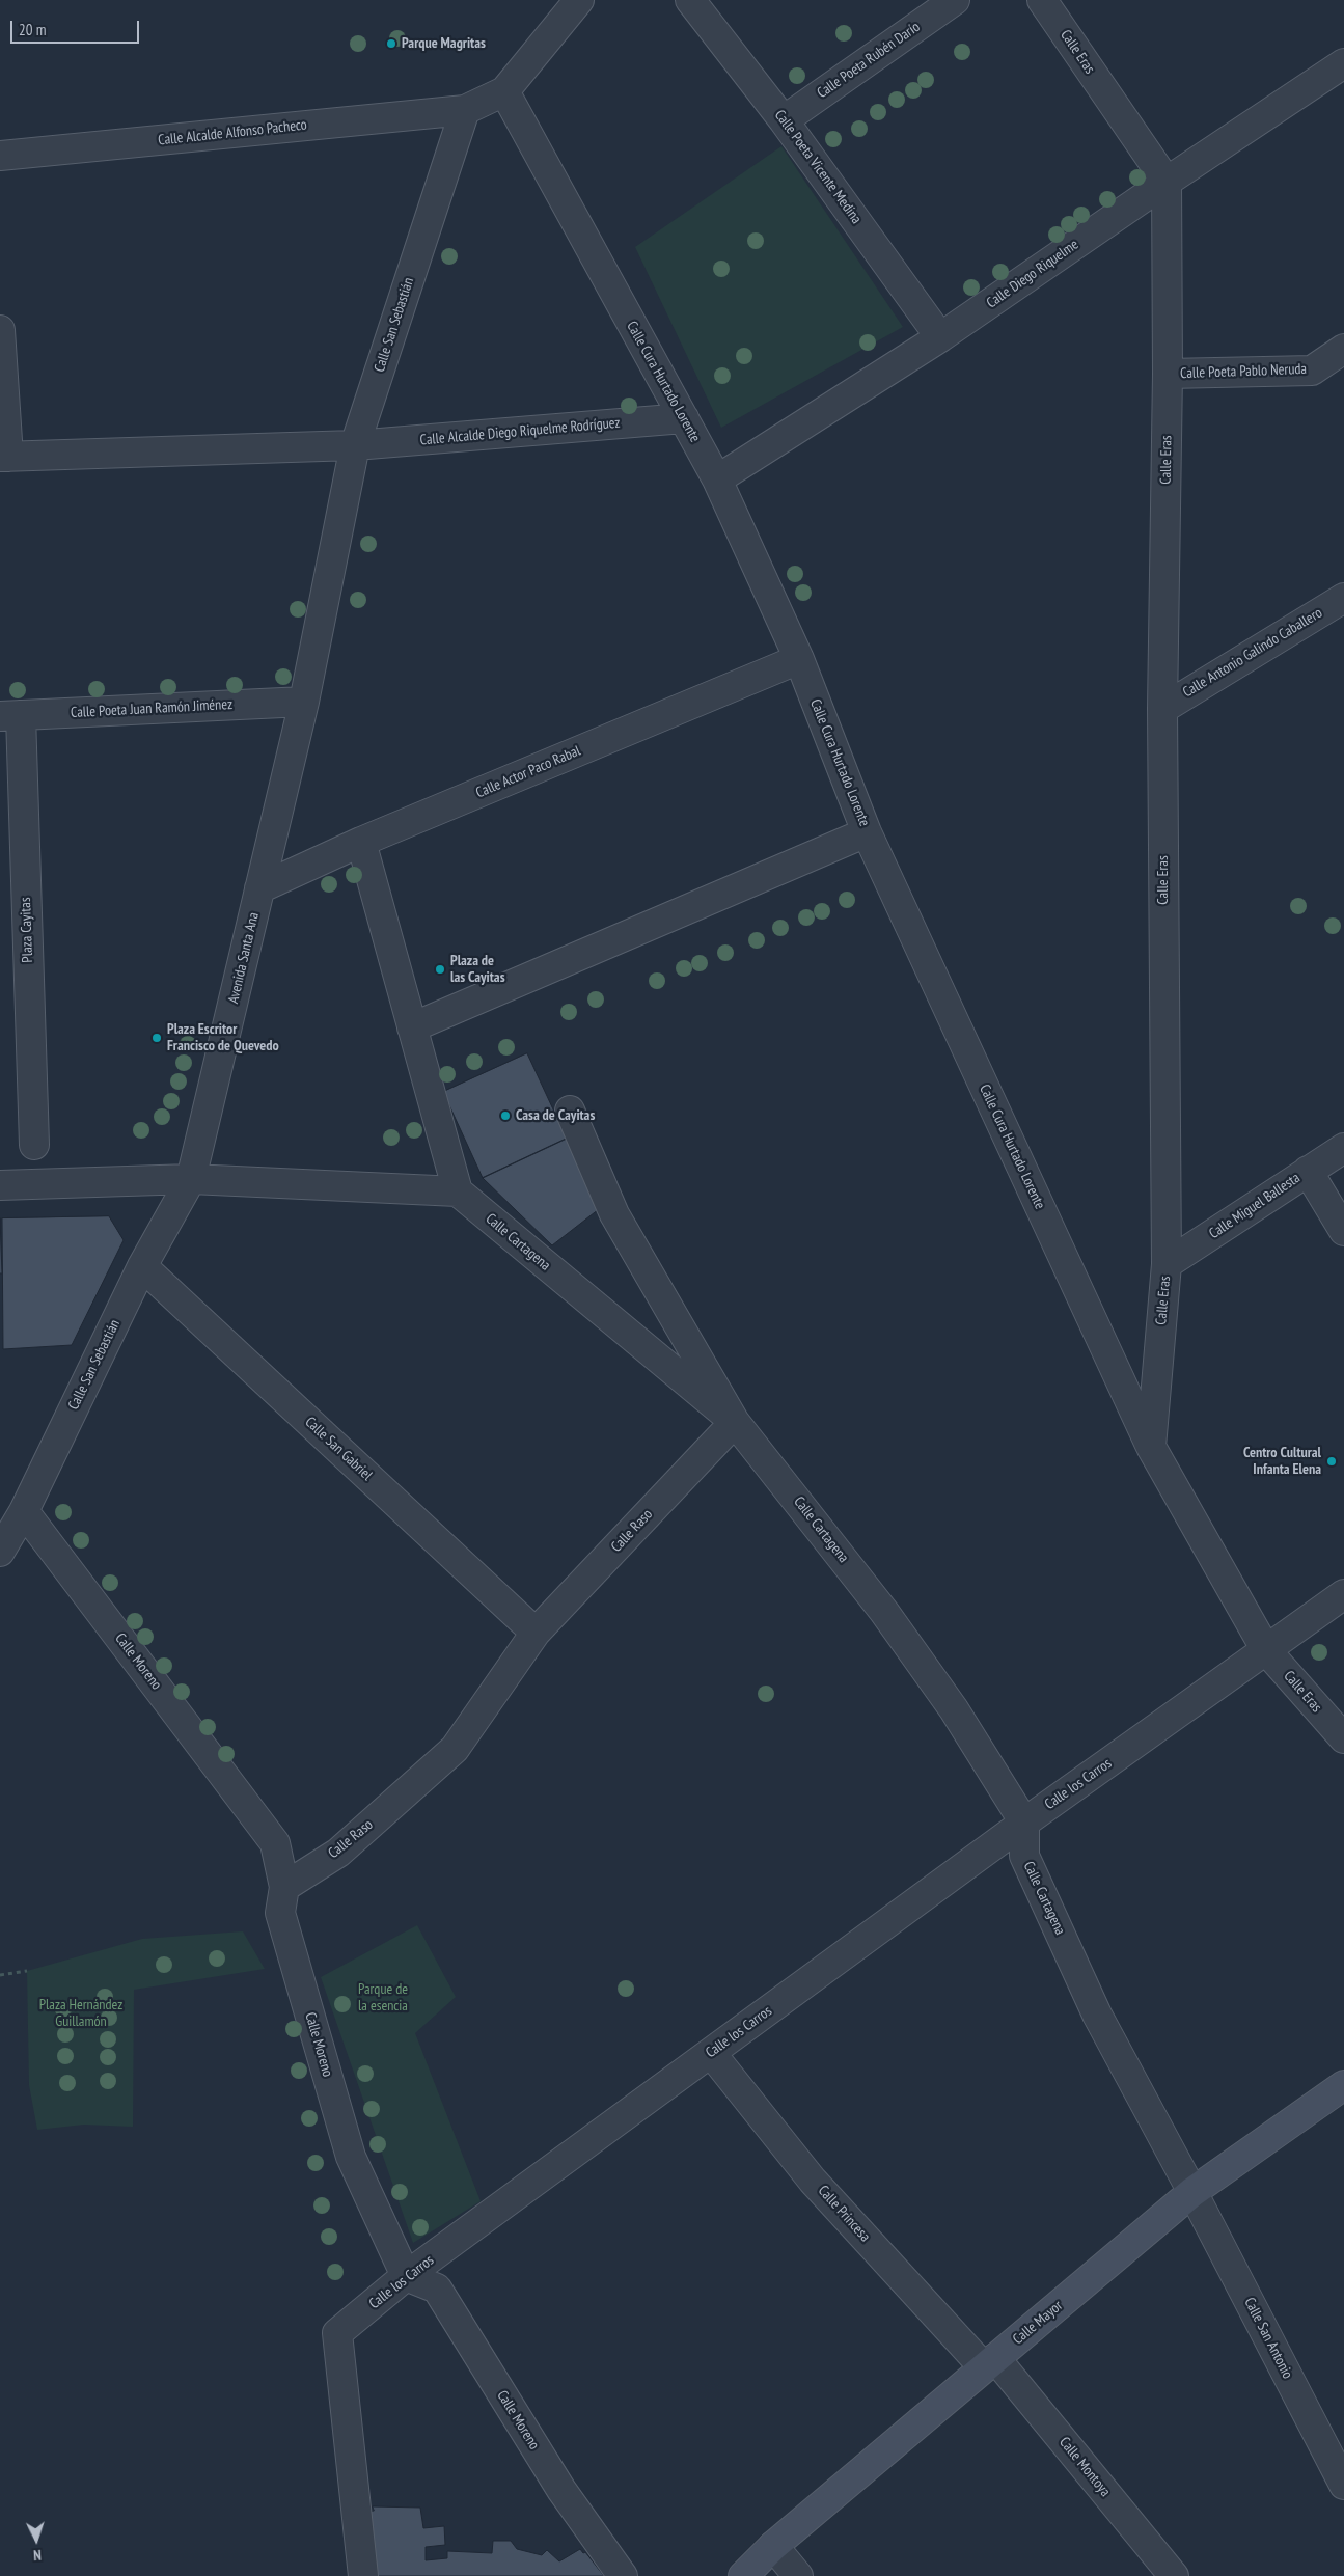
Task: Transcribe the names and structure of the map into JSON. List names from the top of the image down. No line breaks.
{"streets":{"main road":["Calle Mayor"],"street":["Calle Eras","Calle Poeta Rubén Darío","Calle Alcalde Alfonso Pacheco","Calle Poeta Vicente Medina","Calle Diego Riquelme","Calle San Sebastián","Calle Poeta Pablo Neruda","Calle Cura Hurtado Lorente","Calle Alcalde Diego Riquelme Rodríguez","Calle Antonio Galindo Caballero","Calle Poeta Juan Ramón Jiménez","Calle Actor Paco Rabal","Plaza Cayitas","Avenida Santa Ana","Calle Miguel Ballesta","Calle Cartagena","Calle San Gabriel","Calle Raso","Calle Moreno","Calle los Carros","Calle Princesa","Calle San Antonio","Calle Montoya"]},"crossings":[["Calle Eras","Calle Diego Riquelme"],["Calle Eras","Calle Poeta Pablo Neruda"],["Calle Eras","Calle Cura Hurtado Lorente"],["Calle Eras","Calle Antonio Galindo Caballero"],["Calle Eras","Calle Miguel Ballesta"],["Calle Eras","Calle los Carros"],["Calle Poeta Rubén Darío","Calle Poeta Vicente Medina"],["Calle Alcalde Alfonso Pacheco","Calle San Sebastián"],["Calle Poeta Vicente Medina","Calle Diego Riquelme"],["Calle Diego Riquelme","Calle Cura Hurtado Lorente"],["Calle San Sebastián","Calle Alcalde Diego Riquelme Rodríguez"],["Calle San Sebastián","Calle Poeta Juan Ramón Jiménez"],["Calle San Sebastián","Avenida Santa Ana"],["Calle San Sebastián","Calle San Gabriel"],["Calle San Sebastián","Calle Moreno"],["Calle Cura Hurtado Lorente","Calle Alcalde Diego Riquelme Rodríguez"],["Calle Cura Hurtado Lorente","Calle Actor Paco Rabal"],["Calle Poeta Juan Ramón Jiménez","Plaza Cayitas"],["Calle Poeta Juan Ramón Jiménez","Avenida Santa Ana"],["Calle Actor Paco Rabal","Avenida Santa Ana"],["Calle Cartagena","Calle Raso"],["Calle Cartagena","Calle los Carros"],["Calle Cartagena","Calle Mayor"],["Calle Cartagena","Calle San Antonio"],["Calle San Gabriel","Calle Raso"],["Calle Raso","Calle Moreno"],["Calle Moreno","Calle los Carros"],["Calle los Carros","Calle Princesa"],["Calle Princesa","Calle Mayor"],["Calle Princesa","Calle Montoya"],["Calle Mayor","Calle San Antonio"],["Calle Mayor","Calle Montoya"]],"parks":["Parque de la esencia","Plaza Hernández Guillamón"],"places":["Parque Magritas","Plaza de las Cayitas","Plaza Escritor Francisco de Quevedo","Casa de Cayitas","Centro Cultural Infanta Elena"],"scale_bar":"20 m","north":"bottom"}
